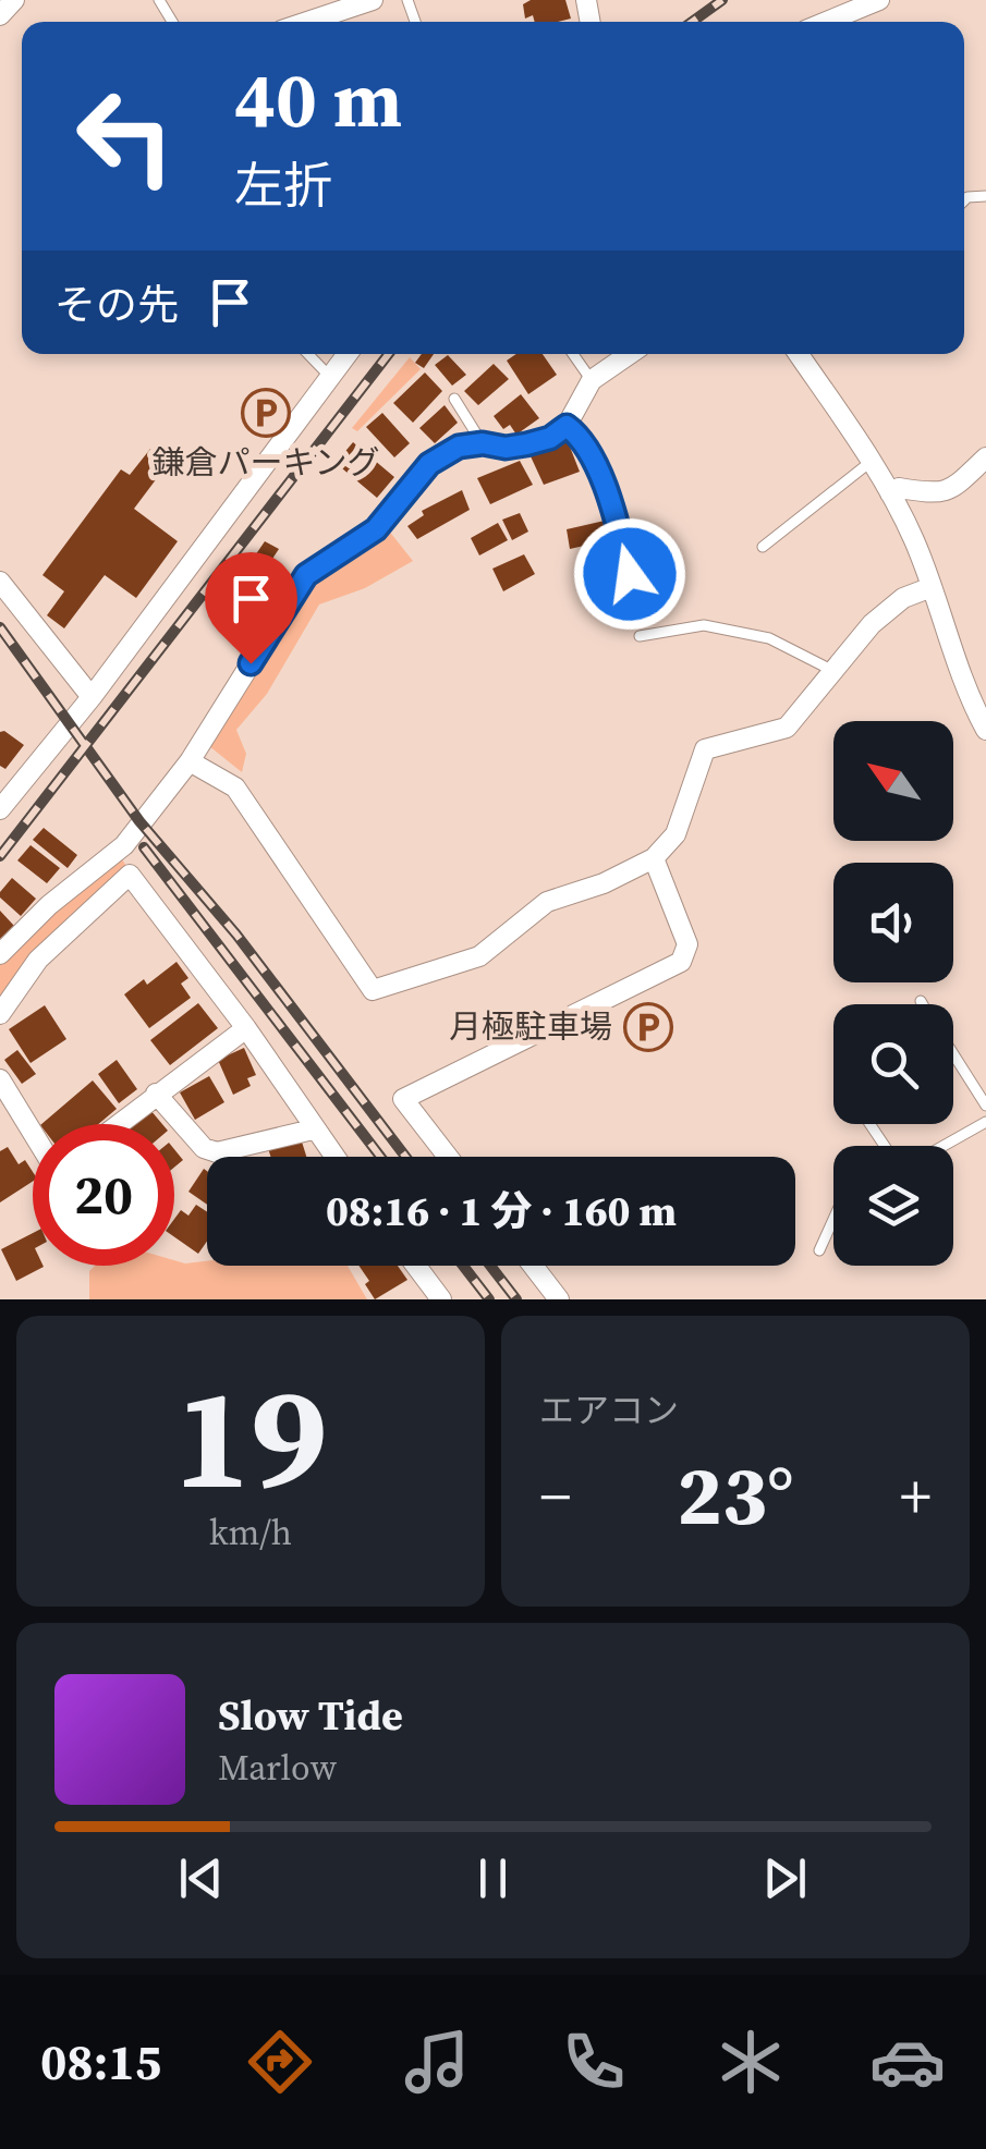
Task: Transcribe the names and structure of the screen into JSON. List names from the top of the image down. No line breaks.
{"places":{"parking":["鎌倉パーキング","月極駐車場"]},"north":"top left","page":{"turn":["40 m","左折"],"then":"その先","limit":"20","trip":"08:16 · 1 分 · 160 m","tile":[["19","km/h"],"エアコン"],"heat":["−","23°","+"],"song":["Slow Tide","Marlow"],"tabs":"08:15"}}
